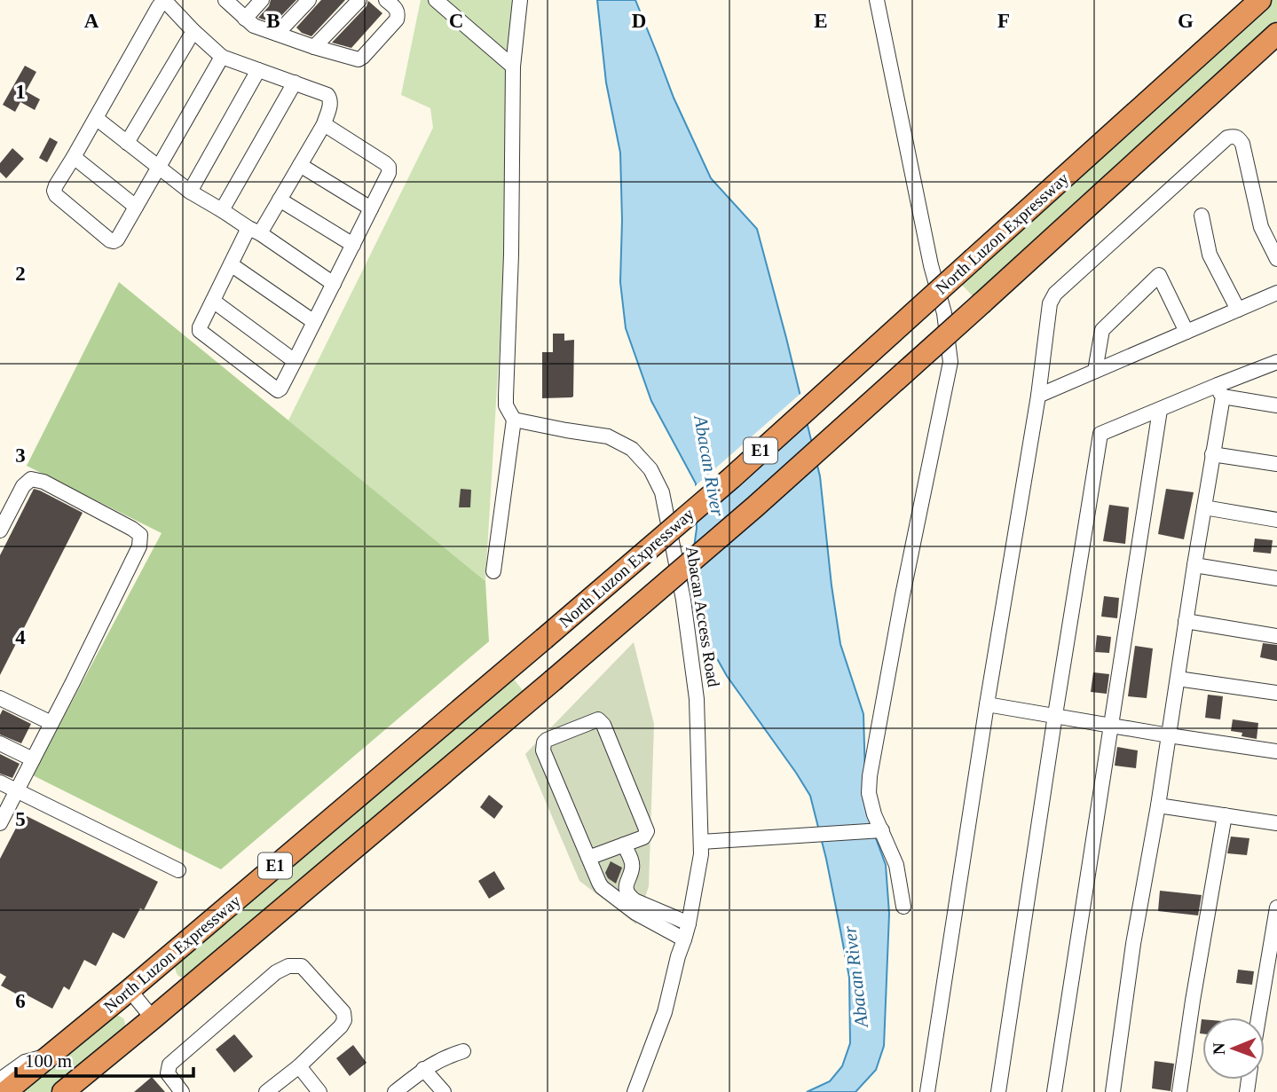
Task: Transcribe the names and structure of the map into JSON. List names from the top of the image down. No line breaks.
{"streets":{"highway":["North Luzon Expressway","E1"],"street":["Abacan Access Road"]},"water":["Abacan River"],"scale_bar":"100 m","north":"left","grid":{"columns":["A","B","C","D","E","F","G"],"rows":["1","2","3","4","5","6"]}}
